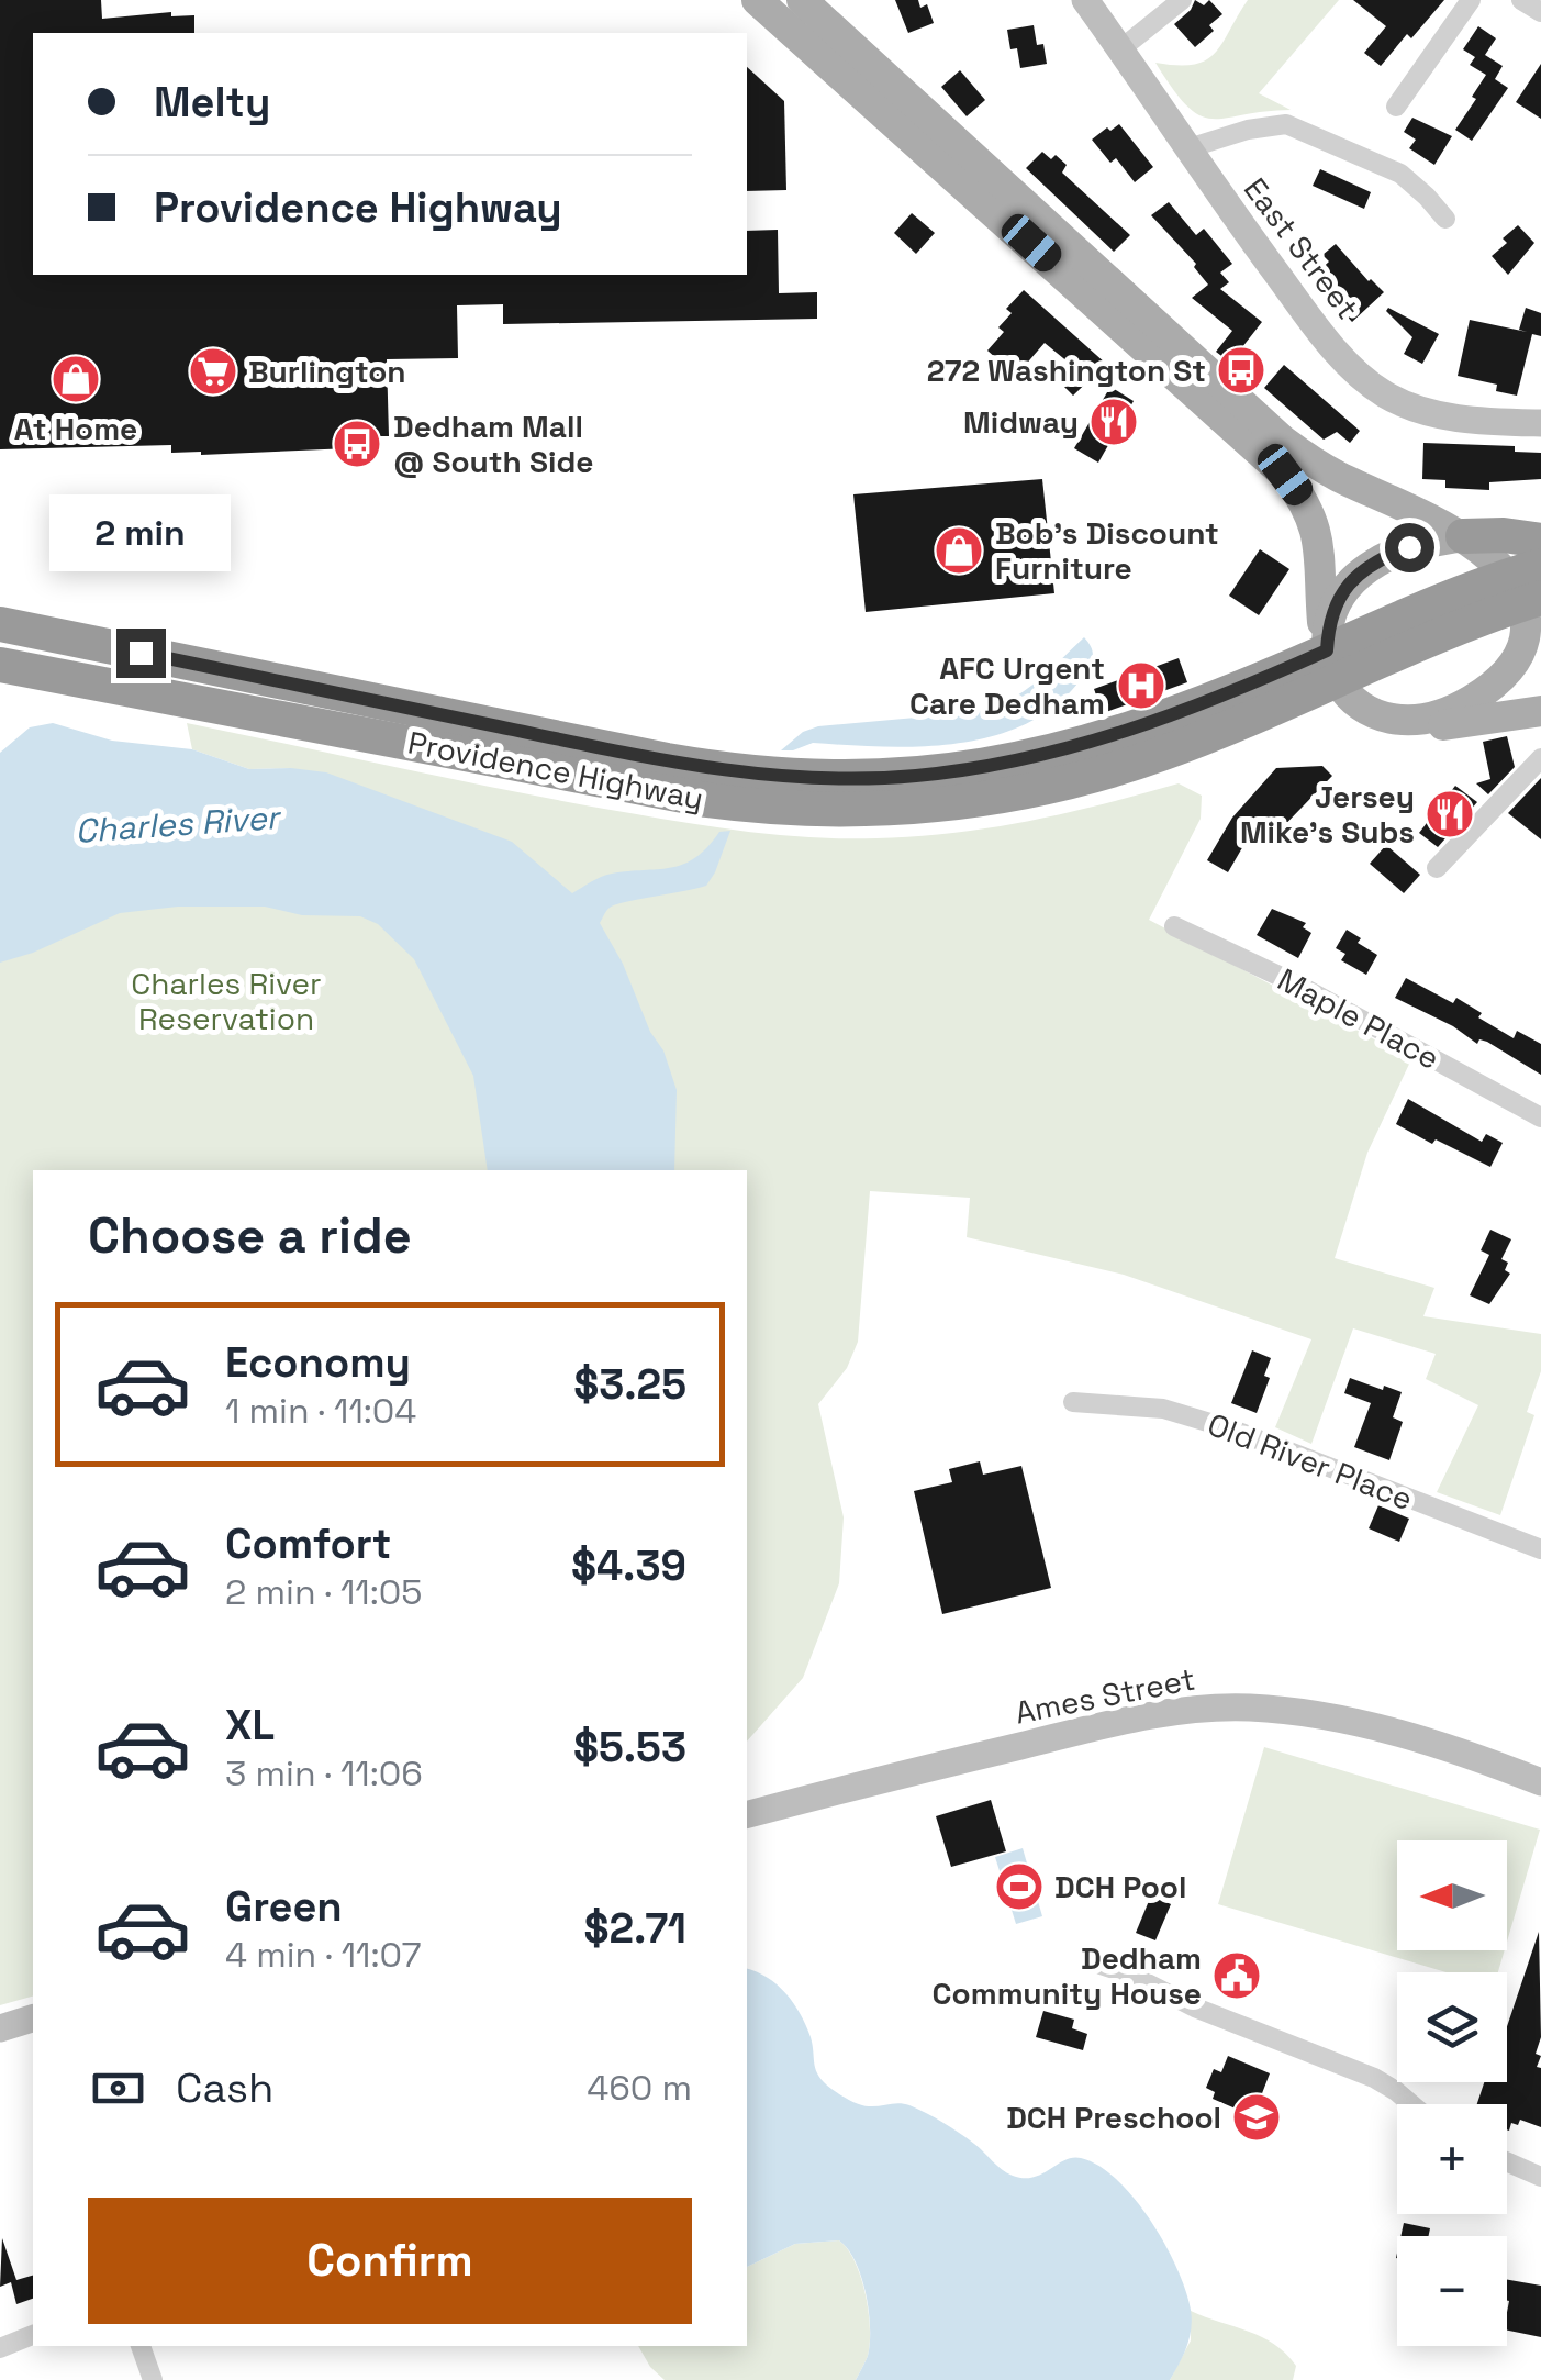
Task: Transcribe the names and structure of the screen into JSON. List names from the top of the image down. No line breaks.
{"streets":{"highway":["Providence Highway"],"street":["East Street","Maple Place","Old River Place","Ames Street"]},"water":["Charles River"],"parks":["Charles River Reservation"],"places":{"bus stop":["272 Washington St","Dedham Mall @ South Side"],"supermarket":["Burlington"],"shop":["At Home","Bob's Discount Furniture"],"restaurant":["Midway","Jersey Mike's Subs"],"hospital":["AFC Urgent Care Dedham"],"sports":["DCH Pool"],"public building":["Dedham Community House"],"school or university":["DCH Preschool"]},"north":"left","page":{"banner":["Melty","Providence Highway"],"bubble":"2 min","heading":"Choose a ride","list":[{"name":"Economy","note":"1 min · 11:04","value":"$3.25"},{"name":"Comfort","note":"2 min · 11:05","value":"$4.39"},{"name":"XL","note":"3 min · 11:06","value":"$5.53"},{"name":"Green","note":"4 min · 11:07","value":"$2.71"}],"map_buttons":["+","−"],"pay":["Cash","460 m"],"buttons":"Confirm"}}
